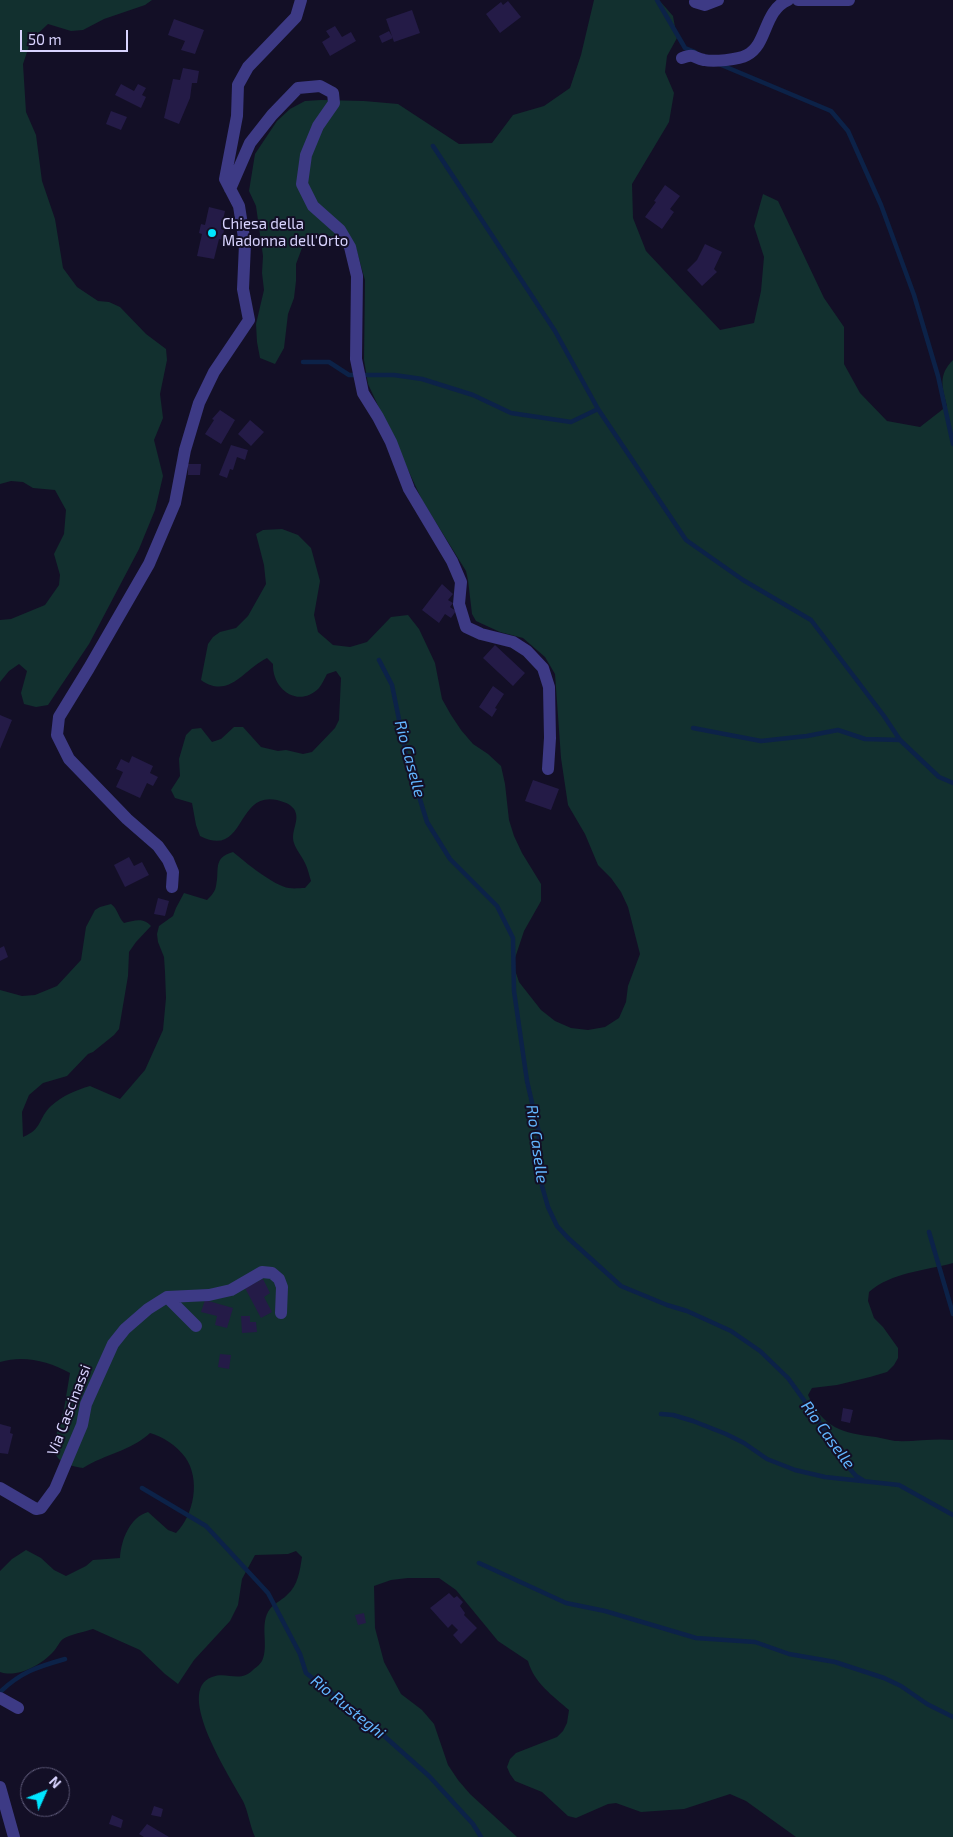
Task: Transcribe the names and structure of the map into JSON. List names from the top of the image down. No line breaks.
{"streets":{"street":["Via Cascinassi"]},"water":["Rio Caselle","Rio Rusteghi"],"places":["Chiesa della Madonna dell'Orto"],"scale_bar":"50 m","north":"top right"}
